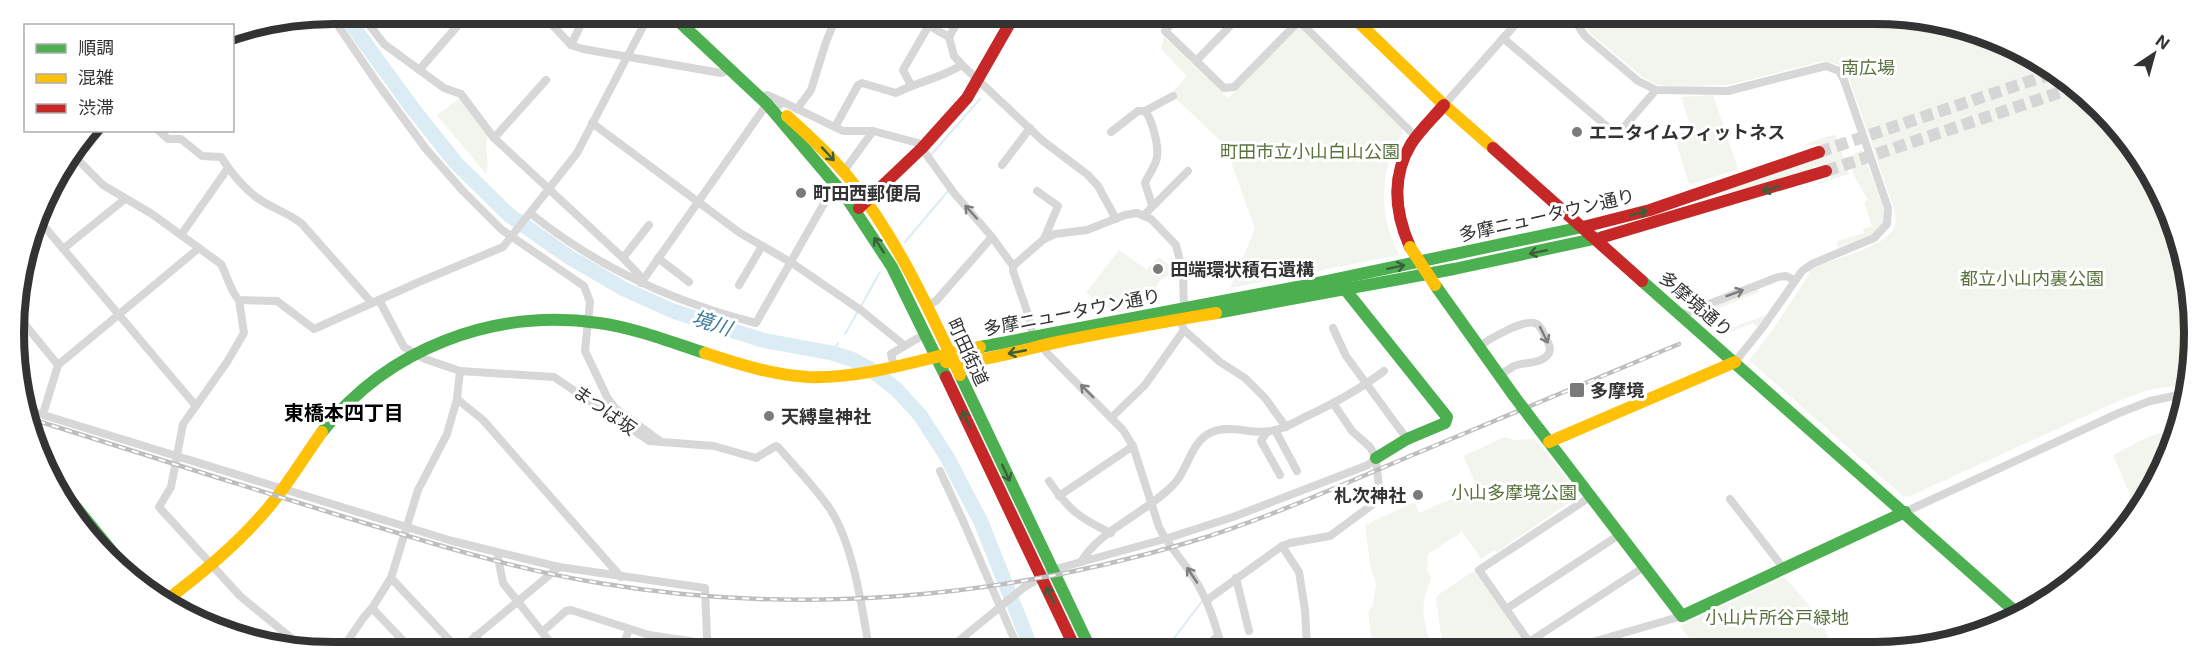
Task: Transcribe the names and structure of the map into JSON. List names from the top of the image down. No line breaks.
{"streets":{"street":["多摩ニュータウン通り","多摩境通り","町田街道","まつば坂"]},"crossings":[["多摩ニュータウン通り","多摩境通り"],["多摩ニュータウン通り","町田街道"]],"districts":["東橋本四丁目"],"water":["境川"],"parks":["南広場","町田市立小山白山公園","都立小山内裏公園","小山多摩境公園","小山片所谷戸緑地"],"places":{"other":["エニタイムフィットネス","町田西郵便局","田端環状積石遺構","天縛皇神社","札次神社"],"transit":["多摩境"]},"legend":["順調","混雑","渋滞"],"north":"top right"}
